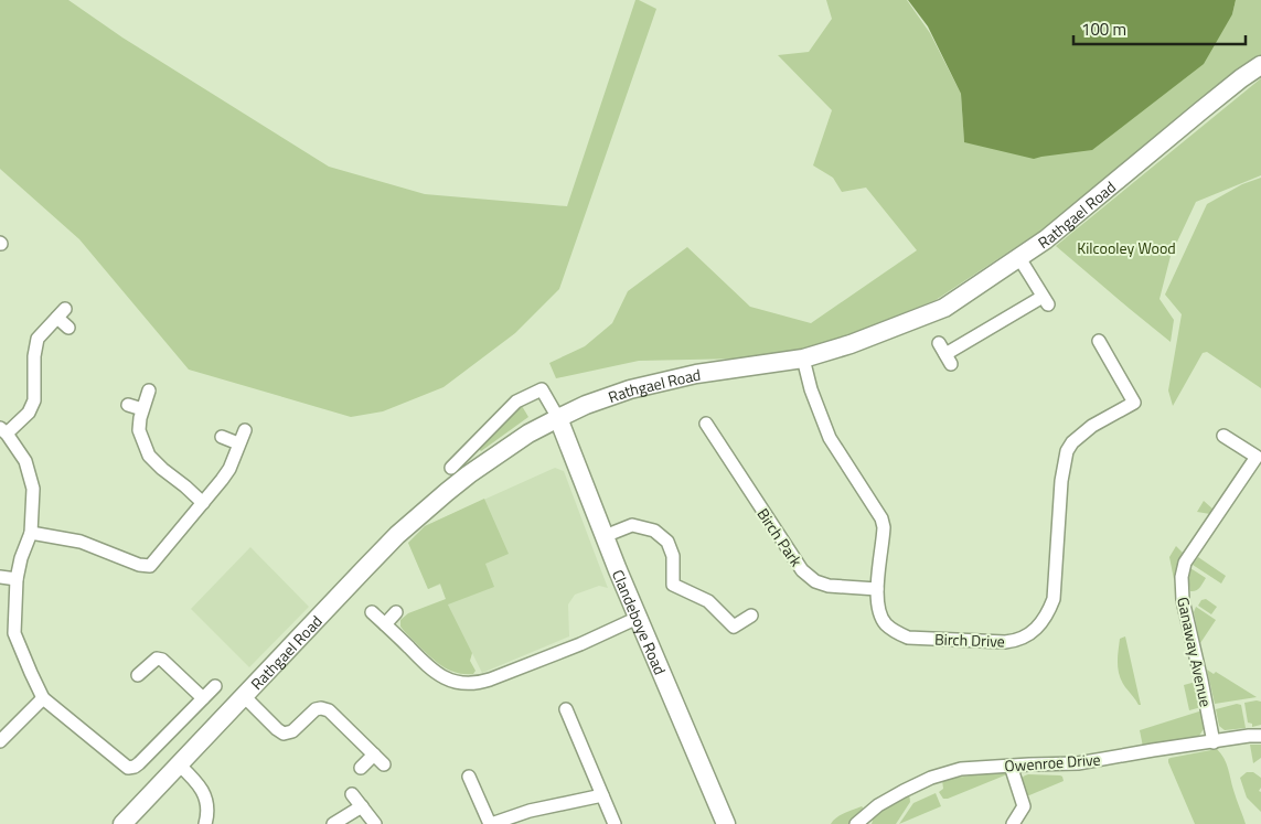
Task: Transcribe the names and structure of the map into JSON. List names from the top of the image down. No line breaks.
{"streets":{"street":["Rathgael Road","Birch Park","Clandeboye Road","Birch Drive","Ganaway Avenue","Owenroe Drive"]},"crossings":[["Rathgael Road","Clandeboye Road"],["Rathgael Road","Birch Drive"],["Birch Park","Birch Drive"],["Ganaway Avenue","Owenroe Drive"]],"parks":["Kilcooley Wood"],"scale_bar":"100 m"}
